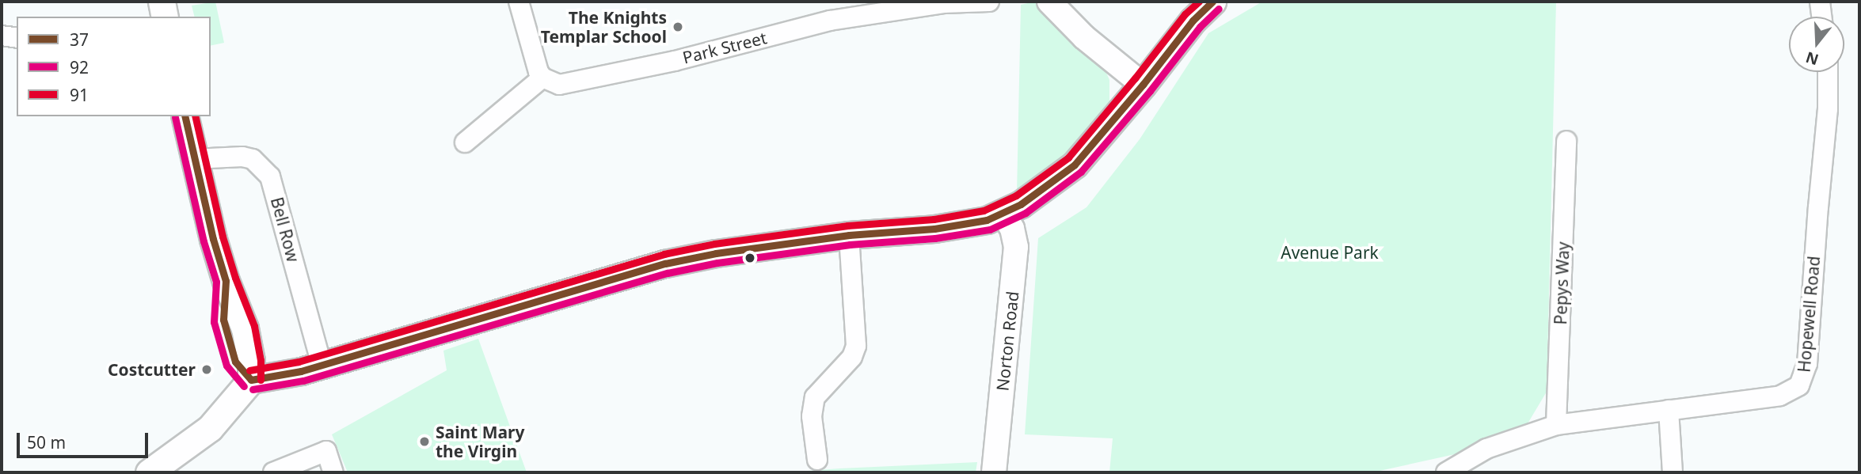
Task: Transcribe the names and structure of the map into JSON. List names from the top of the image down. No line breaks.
{"streets":{"street":["Park Street","Bell Row","Pepys Way","Hopewell Road","Norton Road"]},"crossings":[["Pepys Way","Hopewell Road"]],"parks":["Avenue Park"],"places":["The Knights Templar School","Costcutter","Saint Mary the Virgin"],"lines":["transit line 37","transit line 91","transit line 92"],"legend":["37","92","91"],"scale_bar":"50 m","north":"bottom"}
